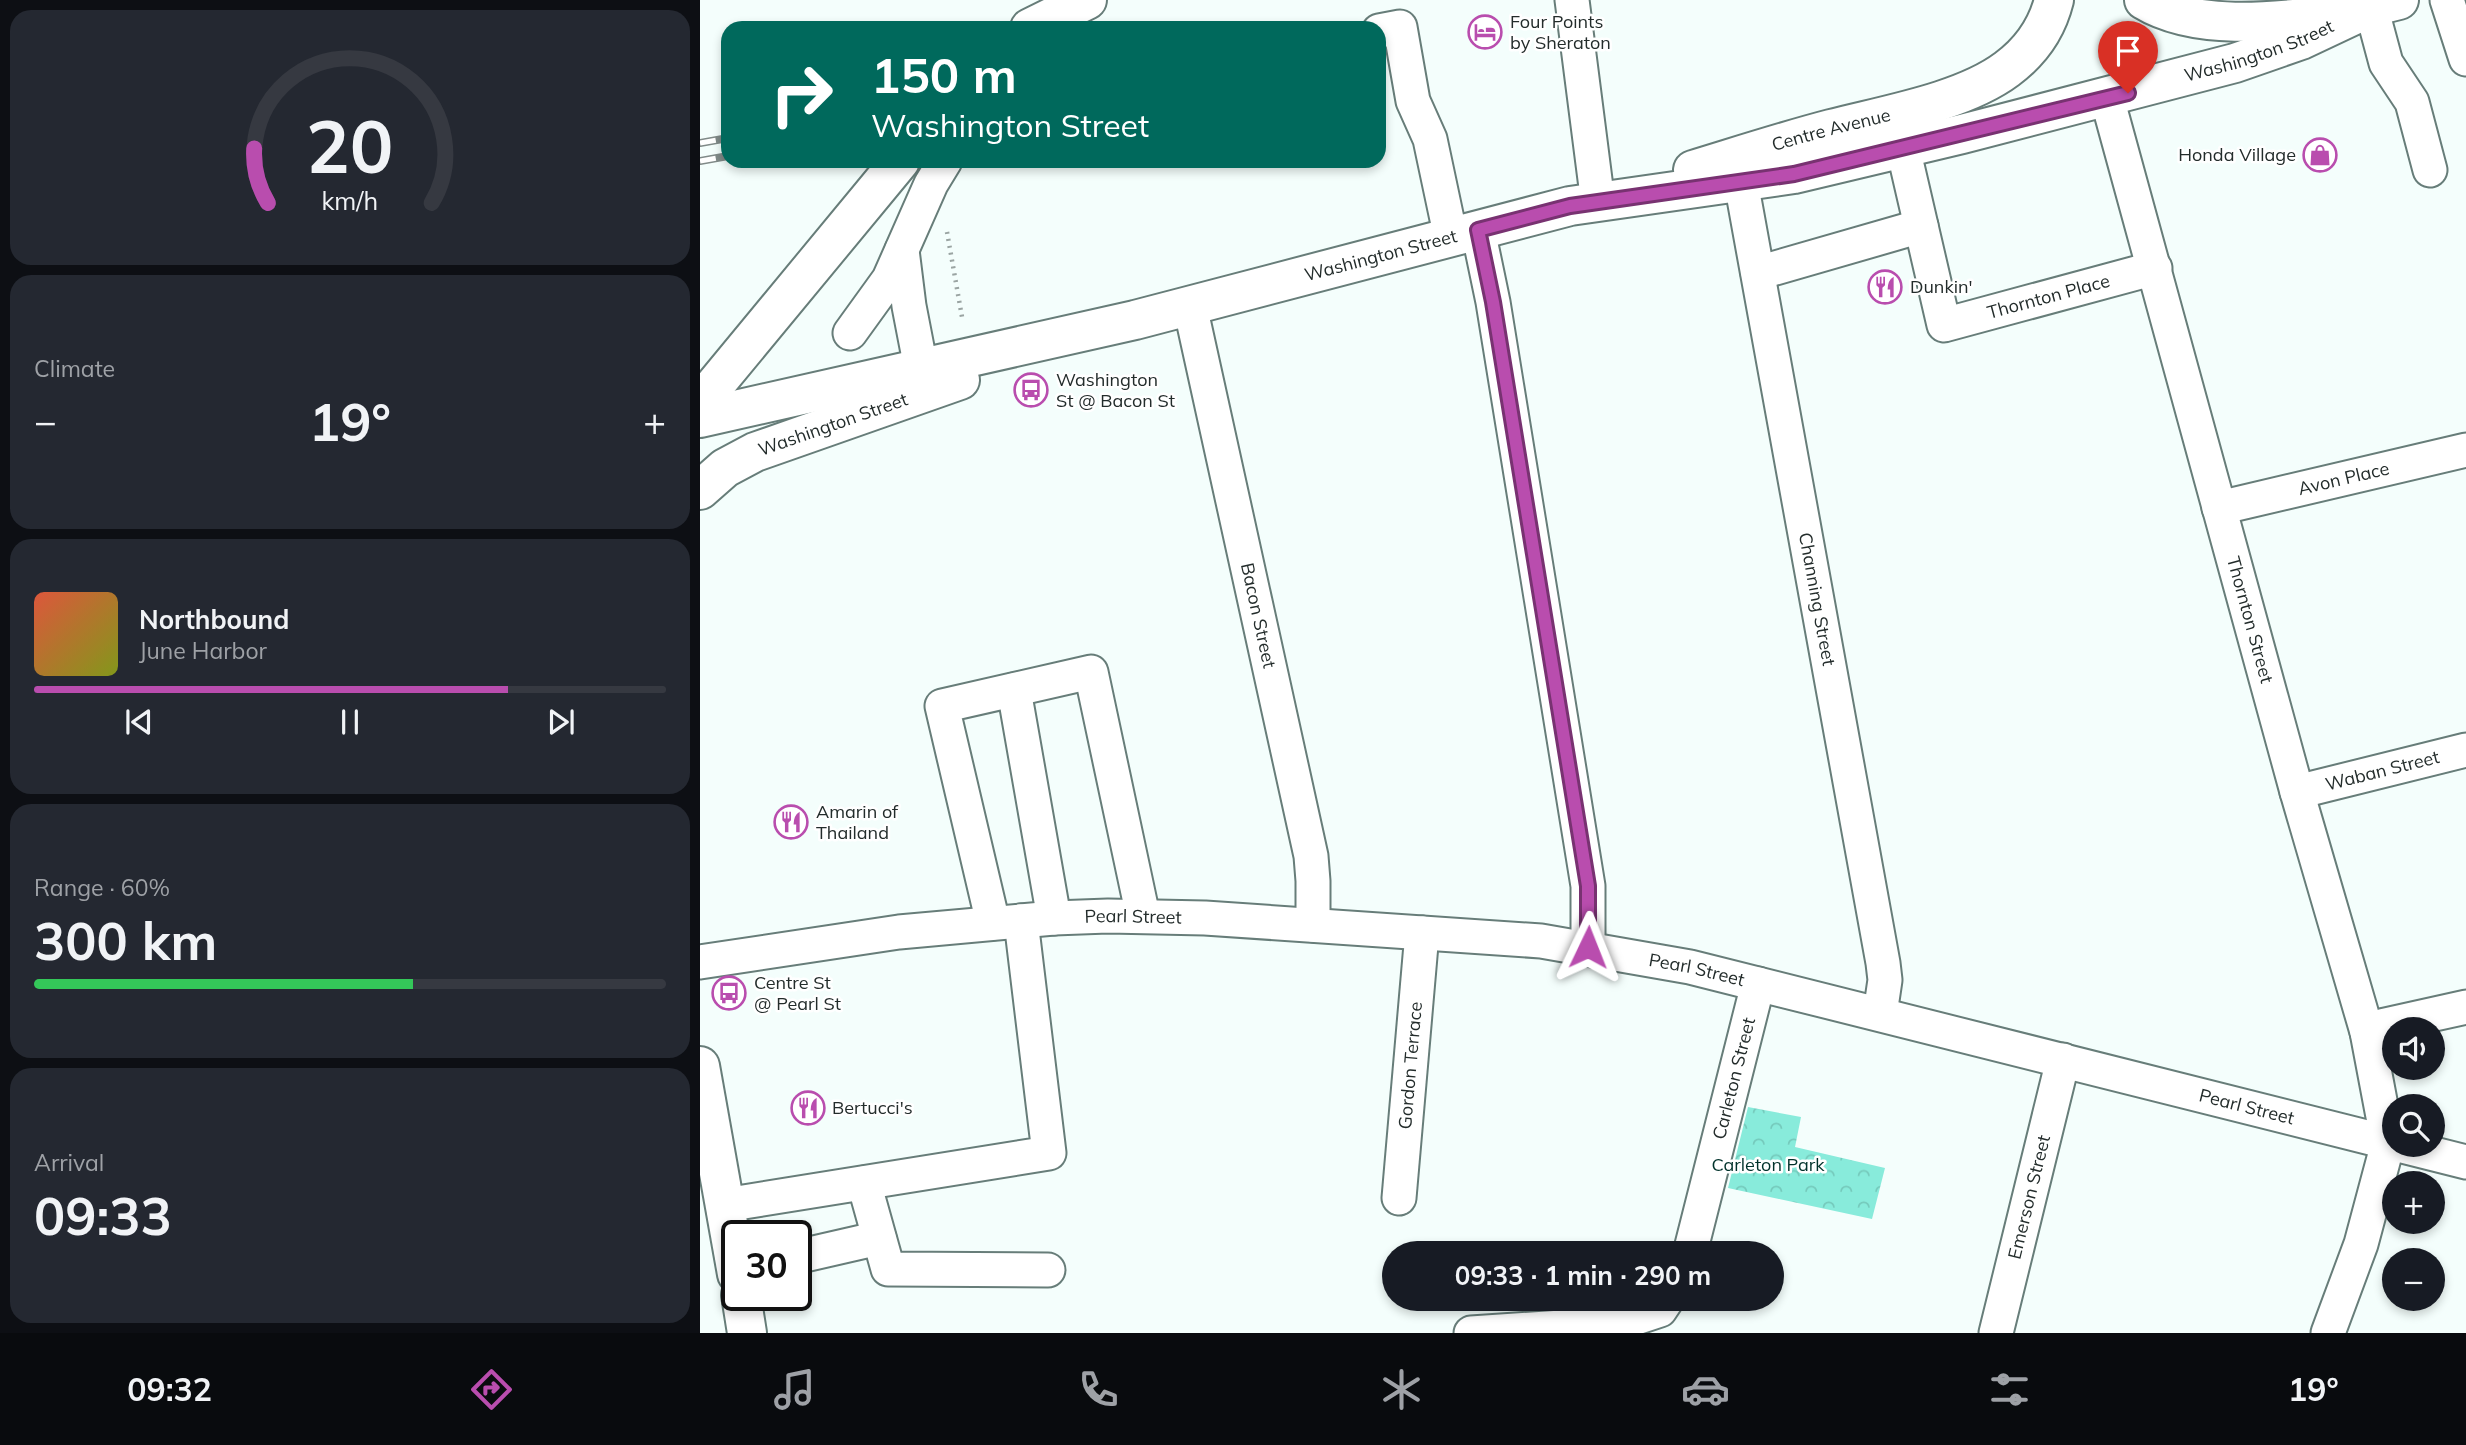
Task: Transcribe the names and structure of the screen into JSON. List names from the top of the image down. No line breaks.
{"streets":{"main road":["Washington Street","Centre Avenue"],"street":["Thornton Place","Avon Place","Channing Street","Bacon Street","Thornton Street","Waban Street","Pearl Street","Gordon Terrace","Carleton Street","Emerson Street"]},"crossings":[["Washington Street","Centre Avenue"],["Washington Street","Channing Street"],["Washington Street","Bacon Street"],["Washington Street","Thornton Street"],["Thornton Place","Thornton Street"],["Avon Place","Thornton Street"],["Channing Street","Pearl Street"],["Bacon Street","Pearl Street"],["Thornton Street","Waban Street"],["Pearl Street","Gordon Terrace"],["Pearl Street","Carleton Street"],["Pearl Street","Emerson Street"]],"parks":["Carleton Park"],"places":{"hotel":["Four Points by Sheraton"],"shop":["Honda Village"],"restaurant":["Dunkin'","Amarin of Thailand","Bertucci's"],"bus stop":["Washington St @ Bacon St","Centre St @ Pearl St"]},"page":{"turn":["150 m","Washington Street"],"tile":["Climate",["Range · 60%","300 km"],["Arrival","09:33"]],"heat":["−","19°","+"],"song":["Northbound","June Harbor"],"map_buttons":["+","−"],"limit":"30","trip":"09:33 · 1 min · 290 m","tabs":["09:32","19°"],"gauge":["20","km/h"]}}
